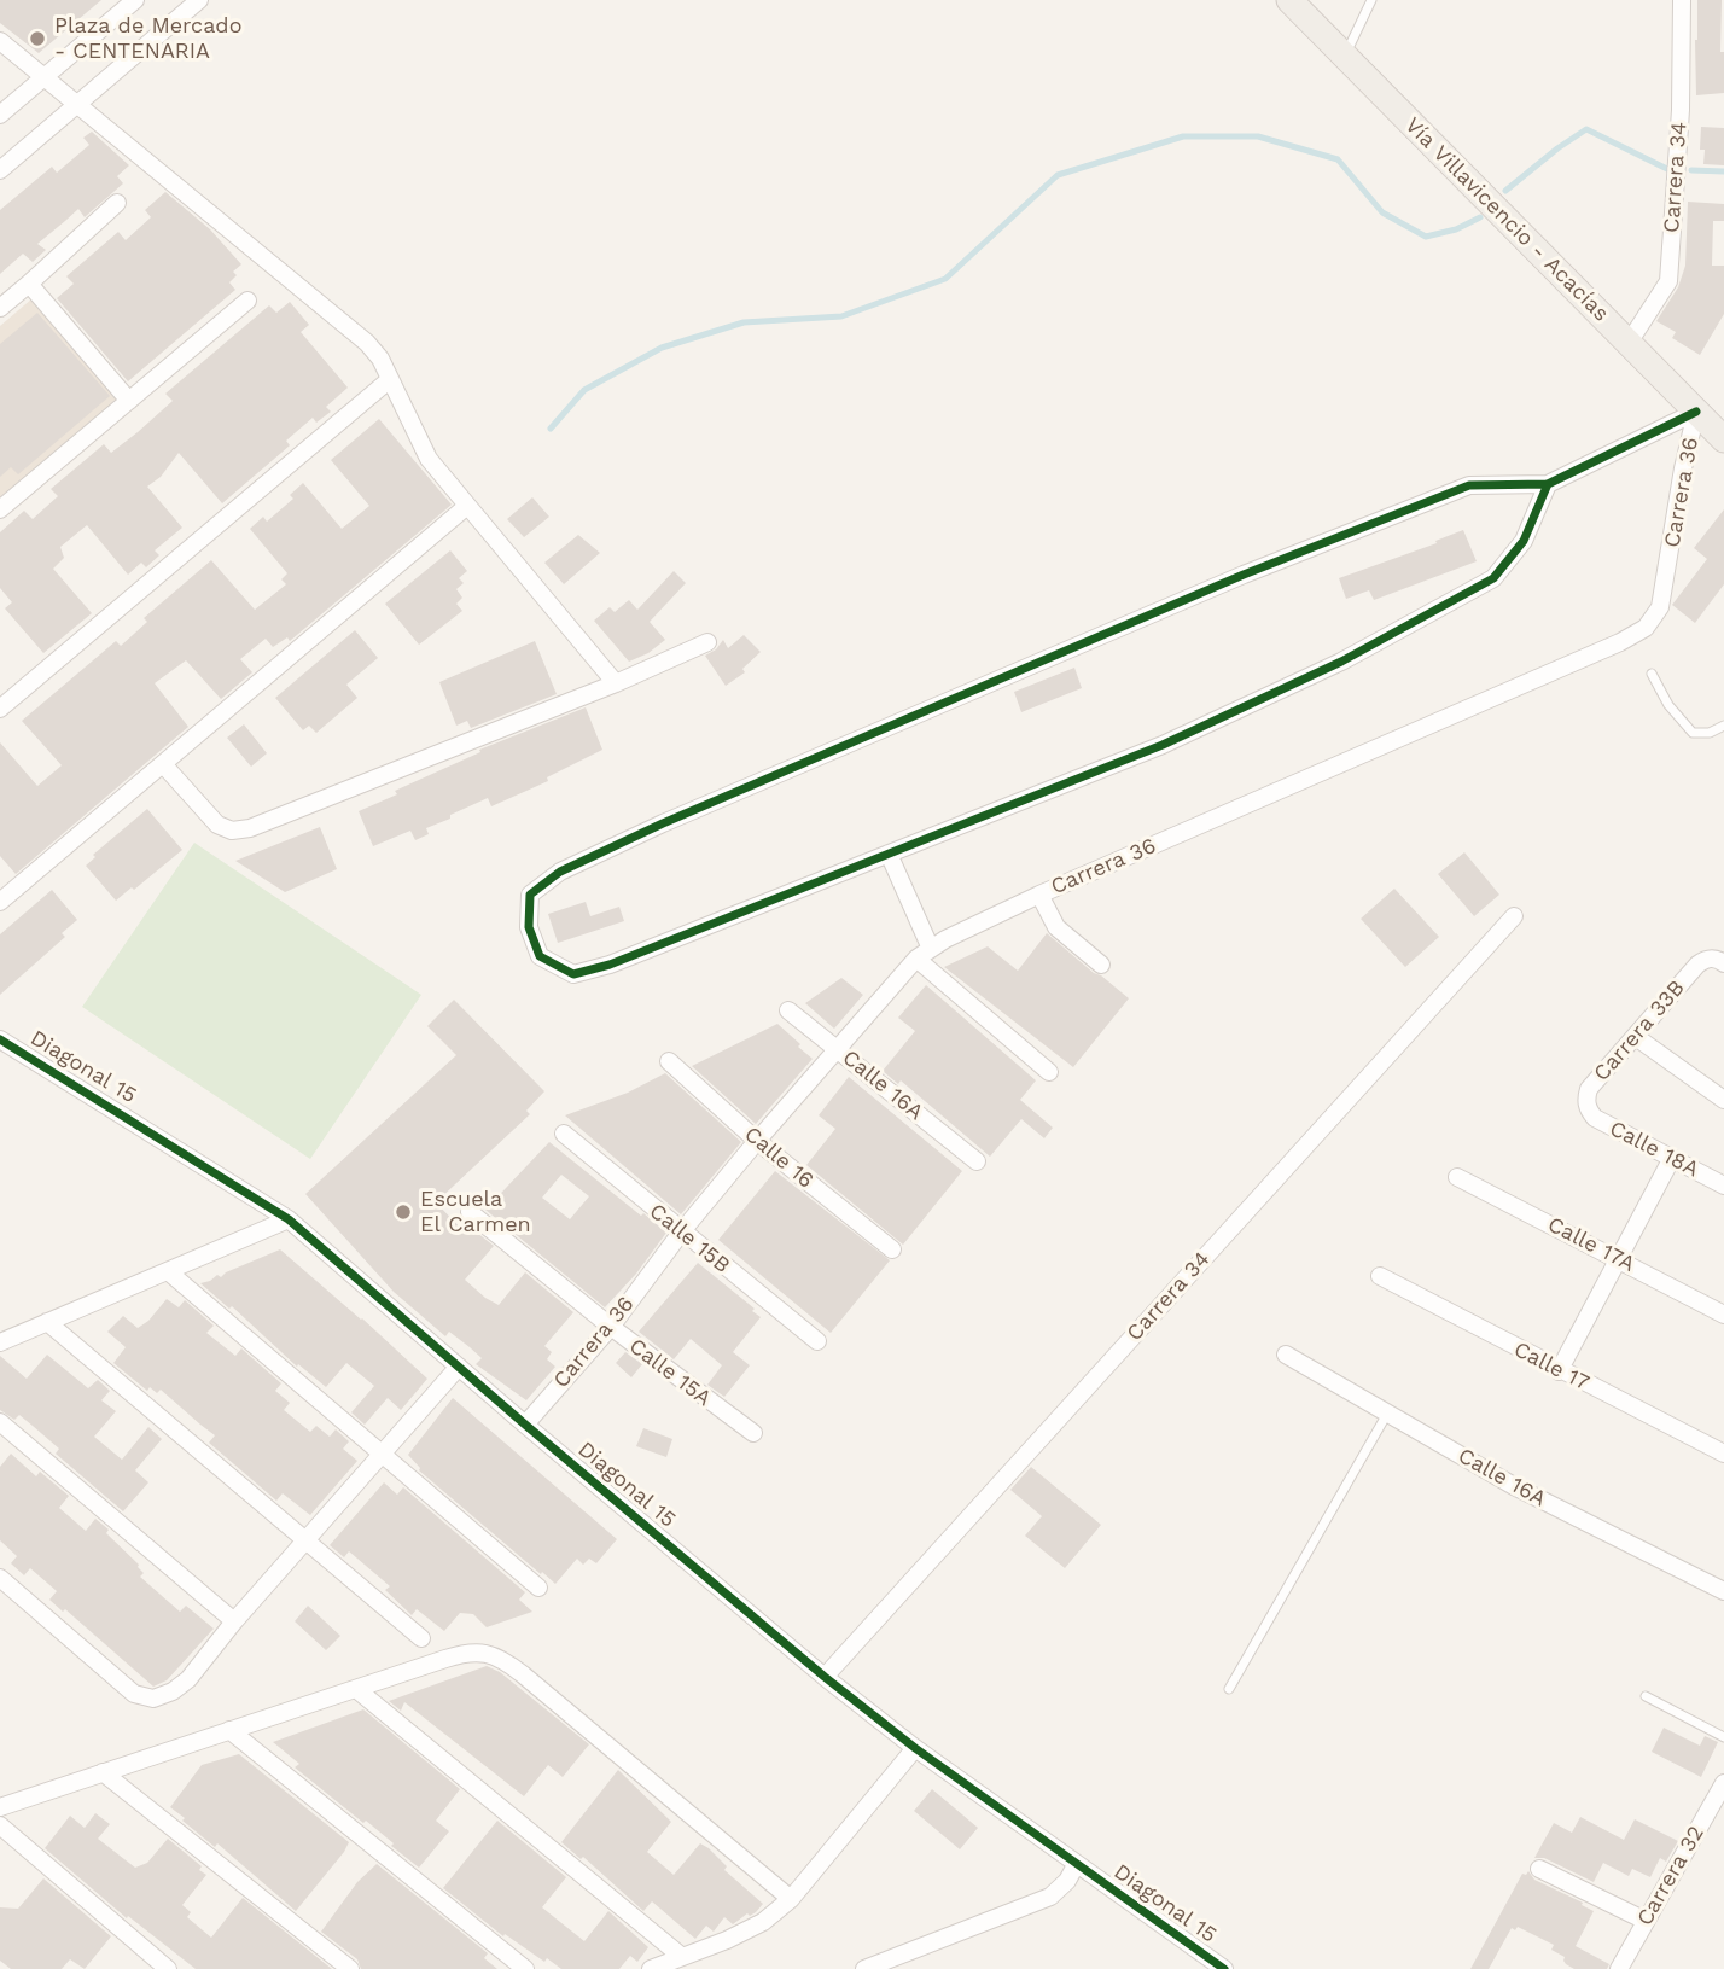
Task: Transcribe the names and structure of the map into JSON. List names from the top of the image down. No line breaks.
{"streets":{"main road":["Vía Villavicencio - Acacías"],"street":["Carrera 34","Carrera 36","Carrera 33B","Diagonal 15","Calle 16A","Calle 18A","Calle 16","Calle 15B","Calle 17A","Calle 17","Calle 15A","Carrera 32"]},"crossings":[["Carrera 34","Vía Villavicencio - Acacías"],["Carrera 34","Diagonal 15"],["Vía Villavicencio - Acacías","Carrera 36"],["Carrera 36","Diagonal 15"],["Carrera 36","Calle 16A"],["Carrera 36","Calle 16"],["Carrera 36","Calle 15B"],["Carrera 36","Calle 15A"],["Carrera 33B","Calle 18A"]],"places":["Plaza de Mercado - CENTENARIA","Escuela El Carmen"]}
